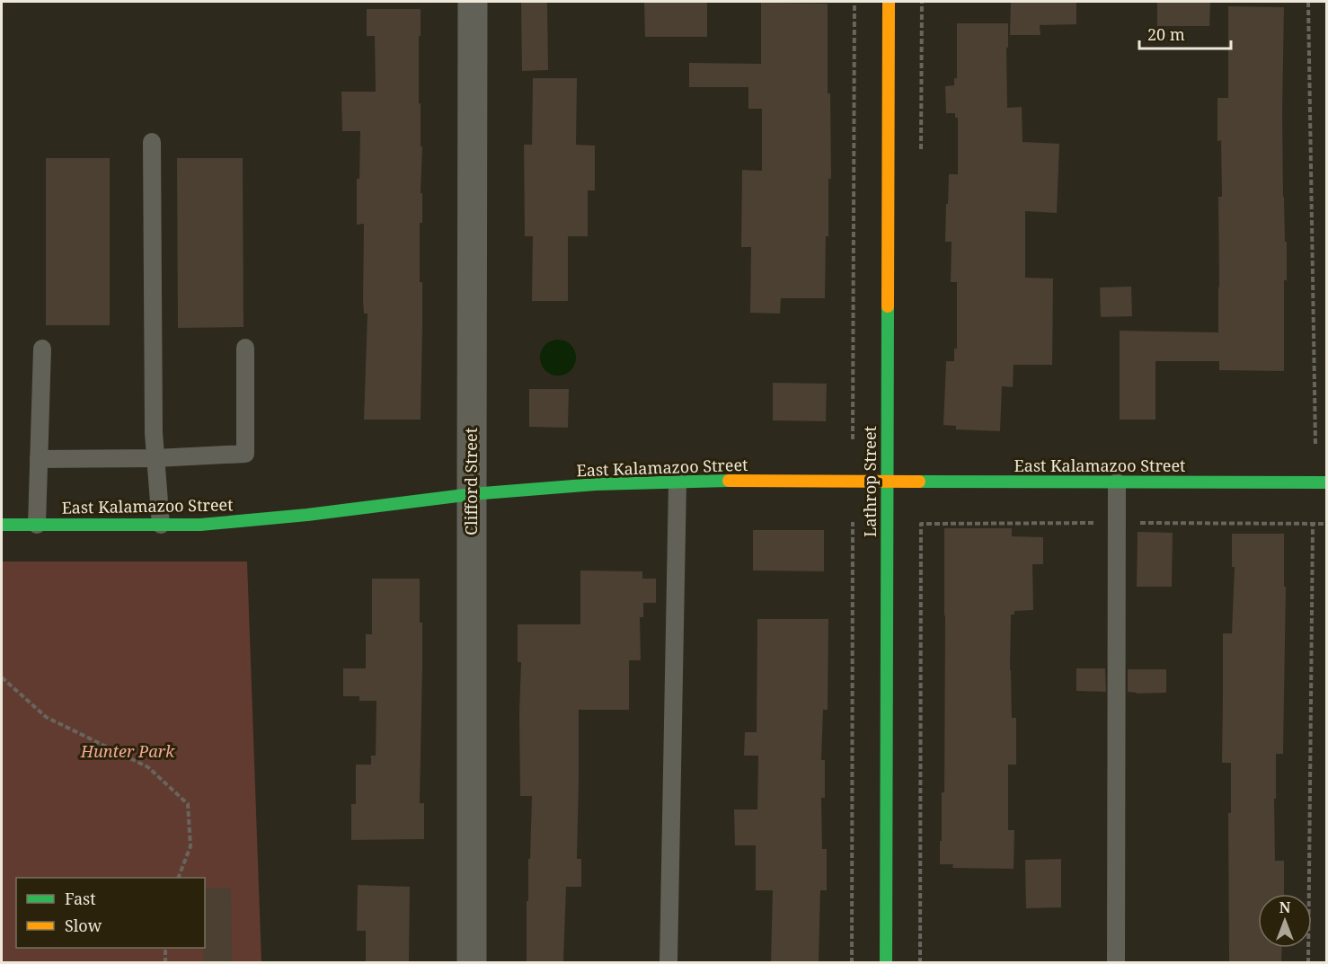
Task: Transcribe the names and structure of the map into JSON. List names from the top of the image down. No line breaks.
{"streets":{"street":["East Kalamazoo Street","Clifford Street","Lathrop Street"]},"crossings":[["East Kalamazoo Street","Clifford Street"],["East Kalamazoo Street","Lathrop Street"]],"parks":["Hunter Park"],"legend":["Fast","Slow"],"scale_bar":"20 m","north":"top"}
